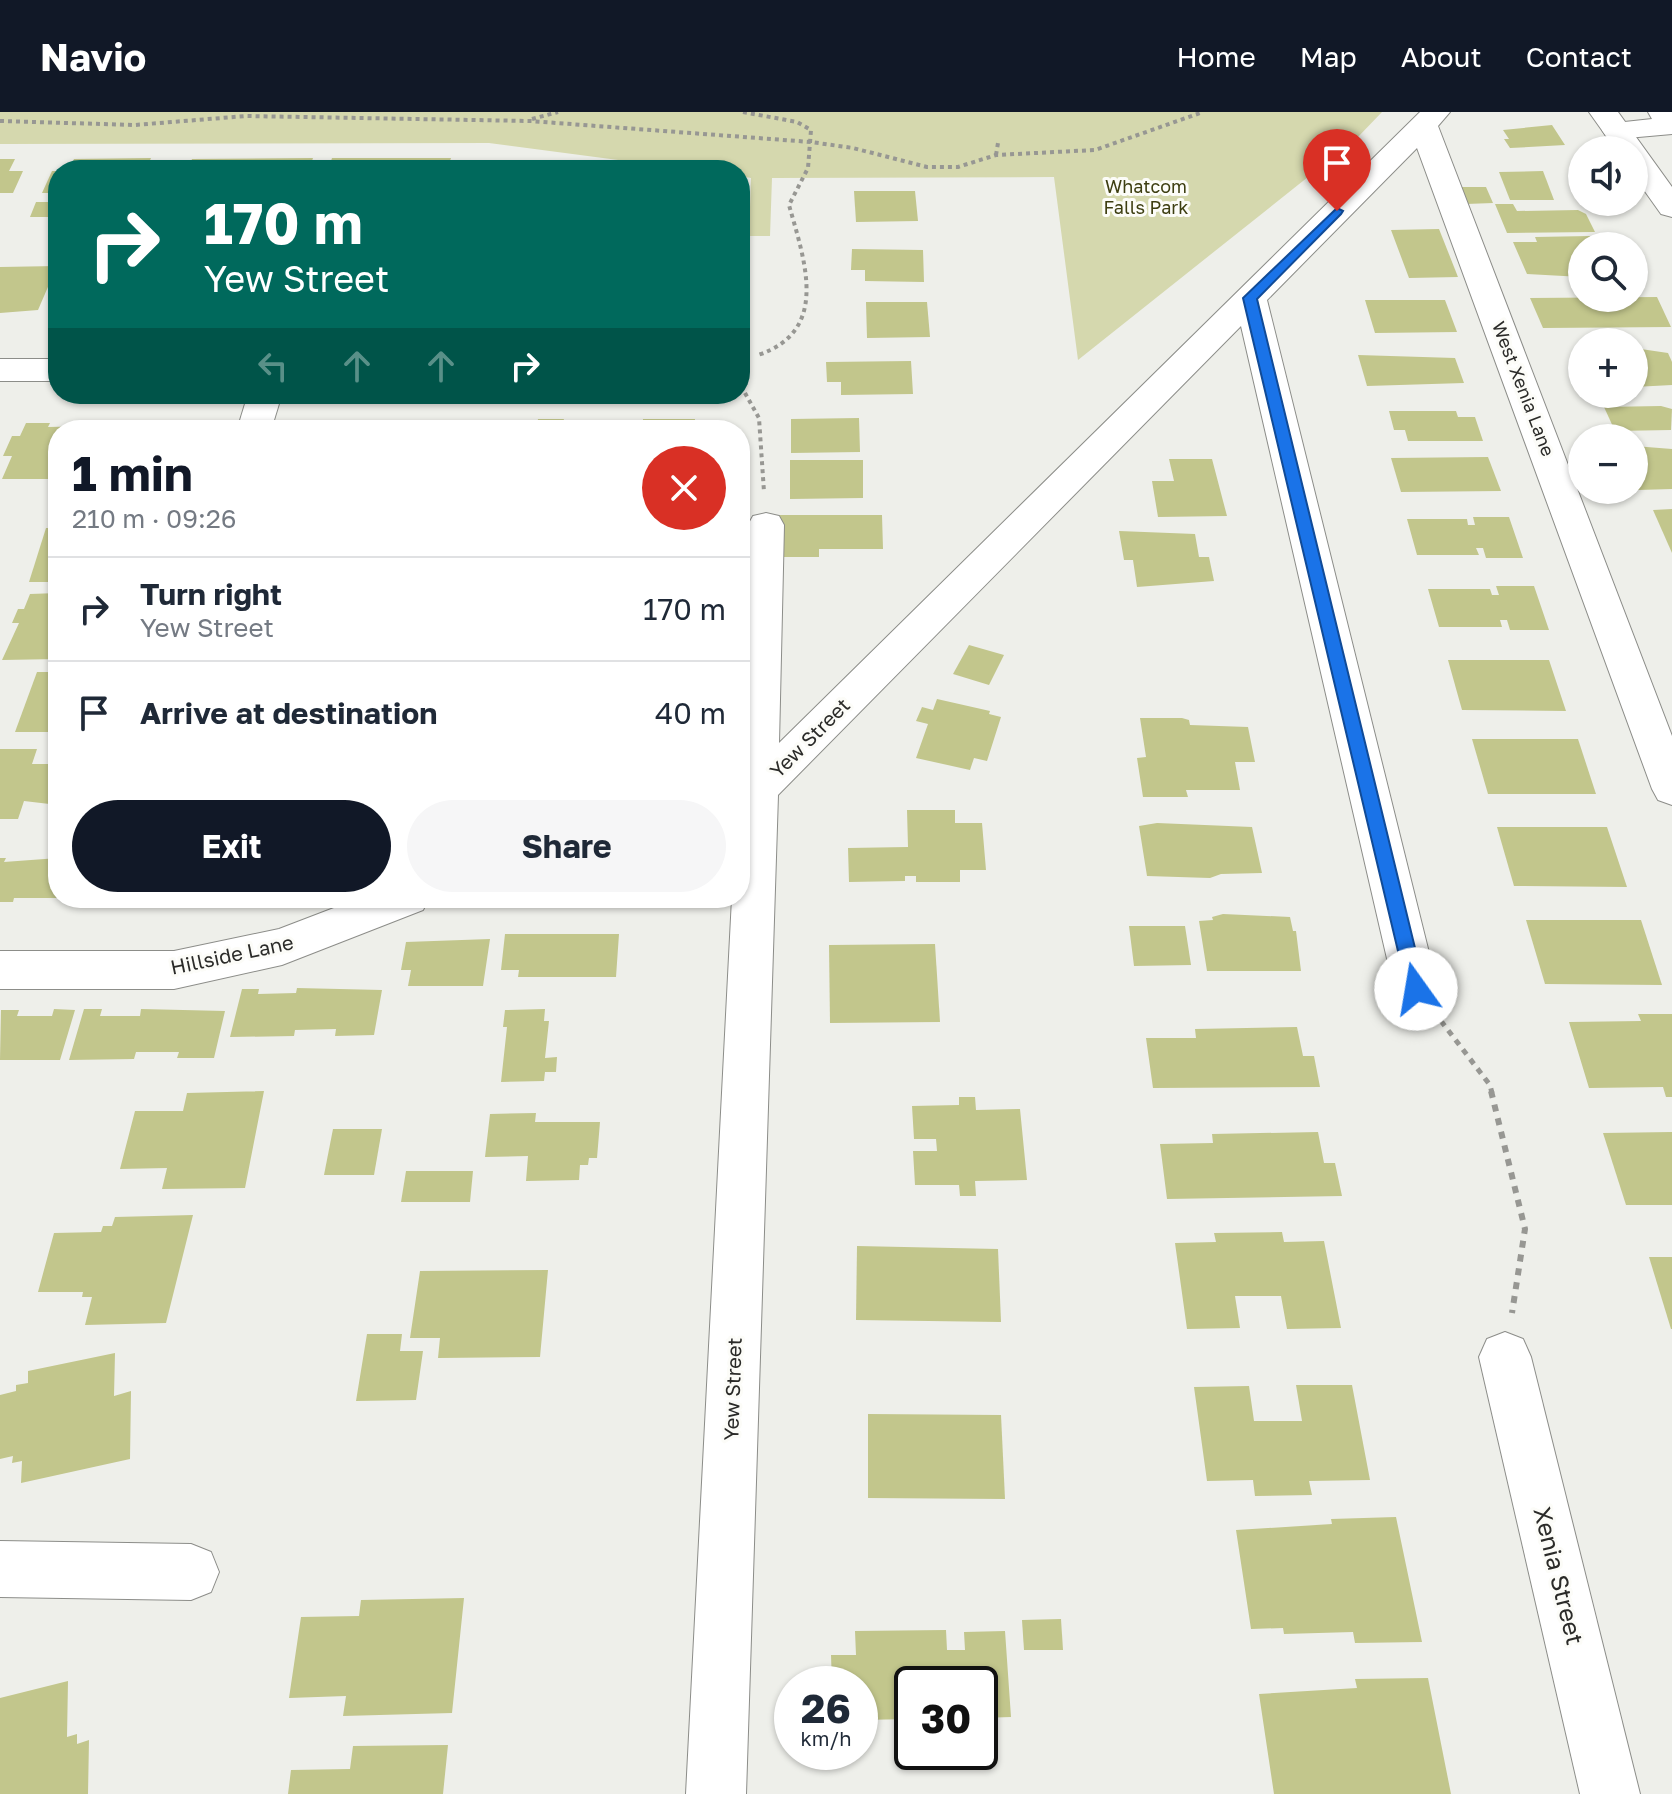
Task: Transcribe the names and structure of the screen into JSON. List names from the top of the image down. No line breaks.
{"streets":{"street":["West Xenia Lane","Yew Street","Hillside Lane","Xenia Street"]},"crossings":[["West Xenia Lane","Yew Street"]],"parks":["Whatcom Falls Park"],"page":{"header":"Navio","nav":["Home","Map","About","Contact"],"map_buttons":["+","−"],"turn":["170 m","Yew Street"],"heading":["1 min","210 m · 09:26"],"list":[{"name":"Turn right","note":"Yew Street","value":"170 m"},{"name":"Arrive at destination","value":"40 m"}],"buttons":["Exit","Share"],"speed":"26 km/h","limit":"30"}}
